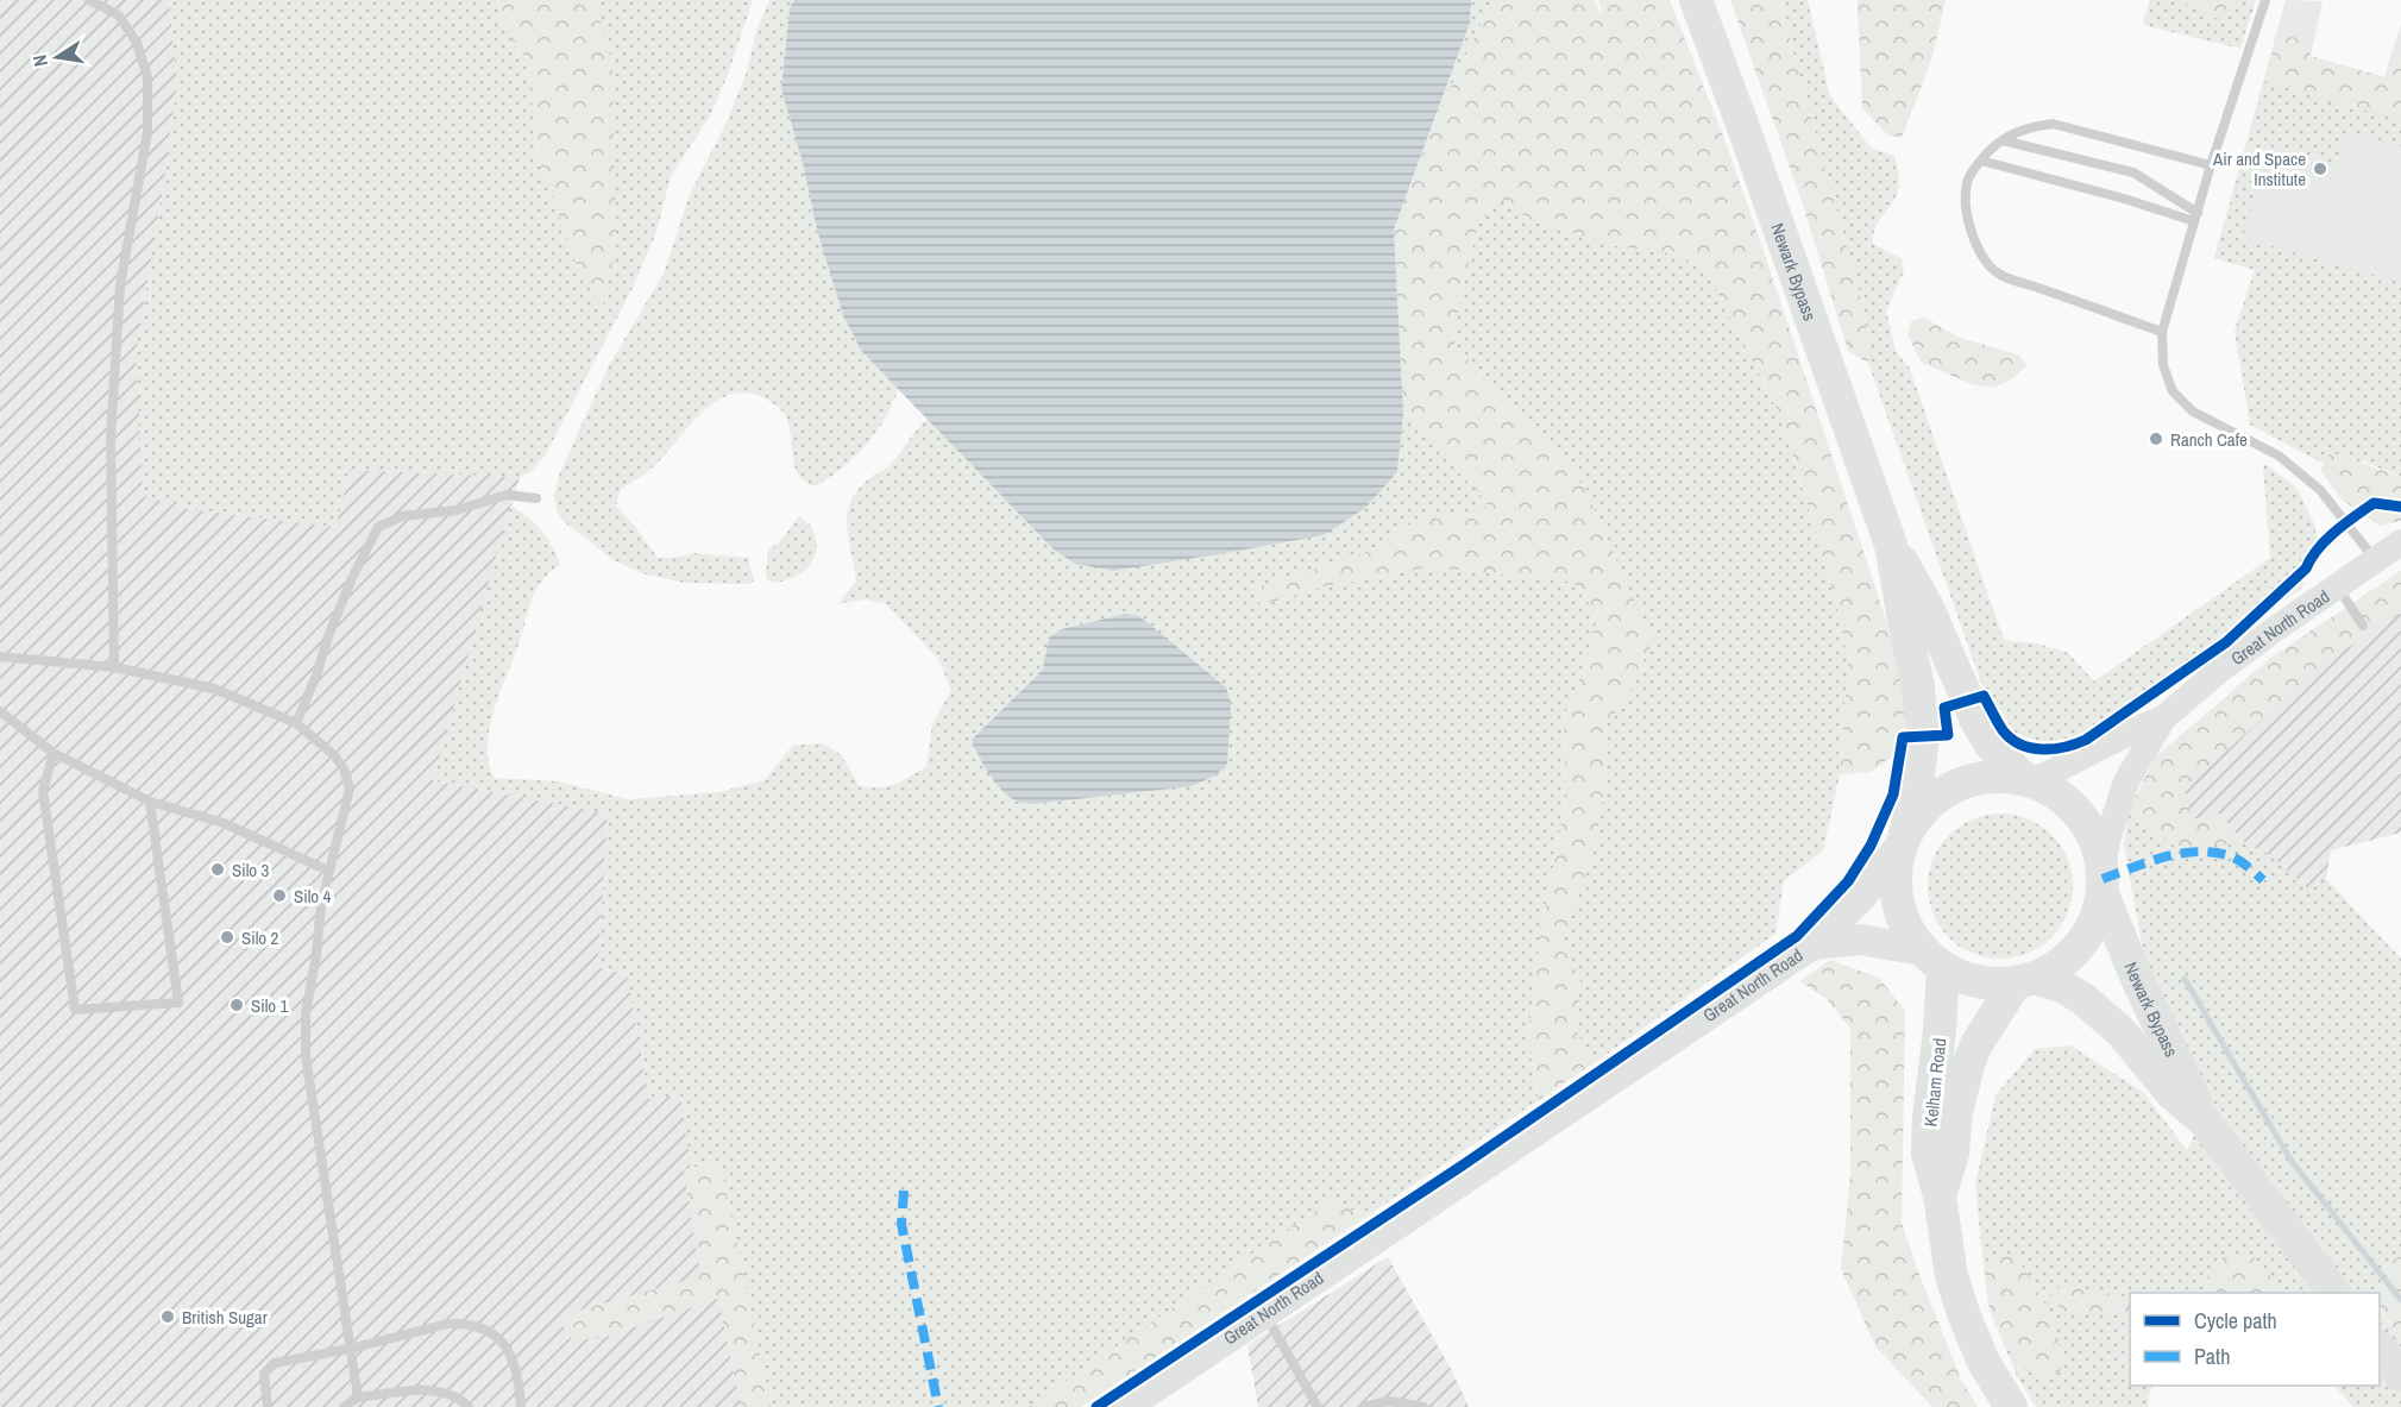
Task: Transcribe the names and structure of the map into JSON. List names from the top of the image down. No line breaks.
{"streets":{"highway":["Newark Bypass","Kelham Road"],"main road":["Great North Road"]},"crossings":[["Newark Bypass","Great North Road"],["Newark Bypass","Kelham Road"],["Great North Road","Kelham Road"]],"places":["Air and Space Institute","Ranch Cafe","Silo 3","Silo 4","Silo 2","Silo 1","British Sugar"],"legend":["Cycle path","Path"],"north":"left"}
